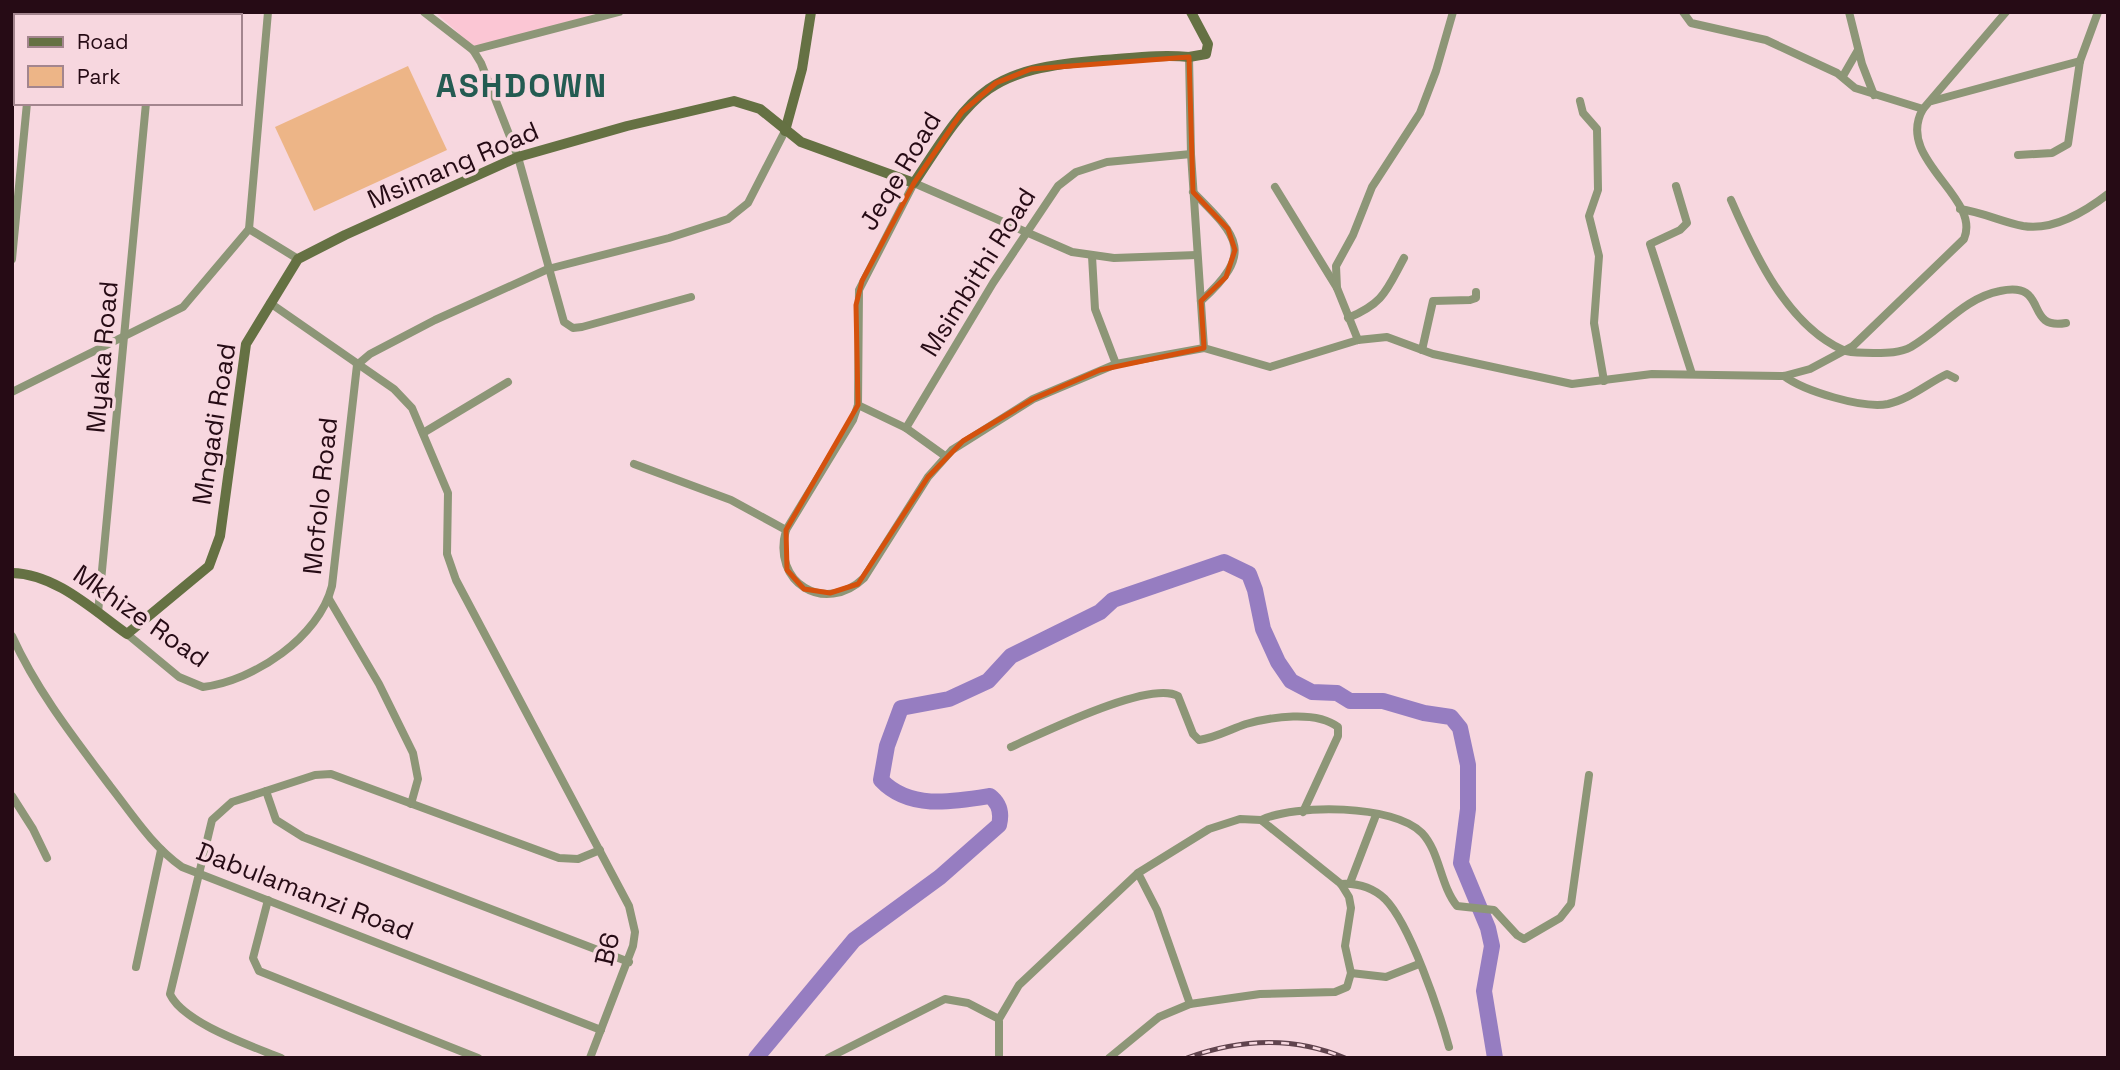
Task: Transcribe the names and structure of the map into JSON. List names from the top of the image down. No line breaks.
{"streets":{"street":["Msimang Road","Jeqe Road","Msimbithi Road","Myaka Road","Mngadi Road","Mofolo Road","Mkhize Road","Dabulamanzi Road","B6"]},"crossings":[["Msimang Road","Jeqe Road"],["Msimang Road","Mngadi Road"],["Myaka Road","Mkhize Road"],["Mngadi Road","Mkhize Road"],["Mngadi Road","B6"],["Mofolo Road","Mkhize Road"],["Mofolo Road","B6"],["Dabulamanzi Road","B6"]],"districts":["ASHDOWN"],"legend":["Road","Park"]}
